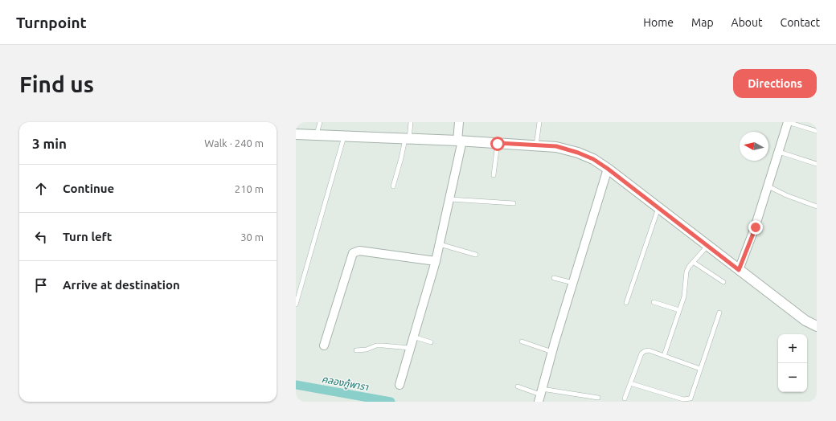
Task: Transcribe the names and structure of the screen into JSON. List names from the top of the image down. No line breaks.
{"water":["คลองกู้พารา"],"north":"left","page":{"header":"Turnpoint","nav":["Home","Map","About","Contact"],"buttons":"Directions","title":"Find us","heading":["3 min","Walk · 240 m"],"list":[["Continue","210 m"],["Turn left","30 m"],"Arrive at destination"],"map_buttons":["+","−"]}}
